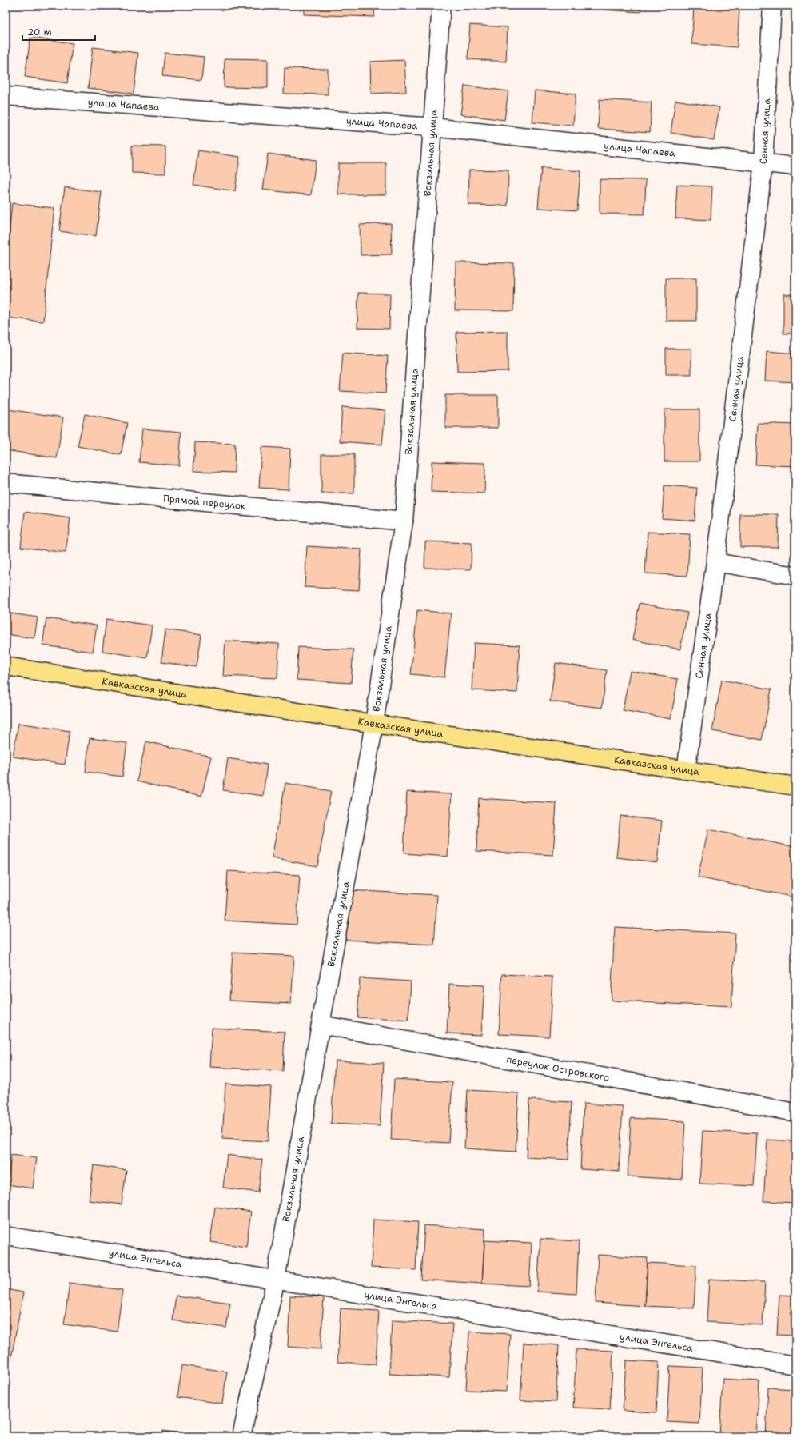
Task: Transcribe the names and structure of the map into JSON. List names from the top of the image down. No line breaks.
{"streets":{"main road":["Кавказская улица"],"street":["улица Чапаева","Сенная улица","Вокзальная улица","Прямой переулок","переулок Островского","улица Энгельса"]},"crossings":[["улица Чапаева","Сенная улица"],["улица Чапаева","Вокзальная улица"],["Сенная улица","Кавказская улица"],["Вокзальная улица","Прямой переулок"],["Вокзальная улица","Кавказская улица"],["Вокзальная улица","переулок Островского"],["Вокзальная улица","улица Энгельса"]],"scale_bar":"20 m"}
